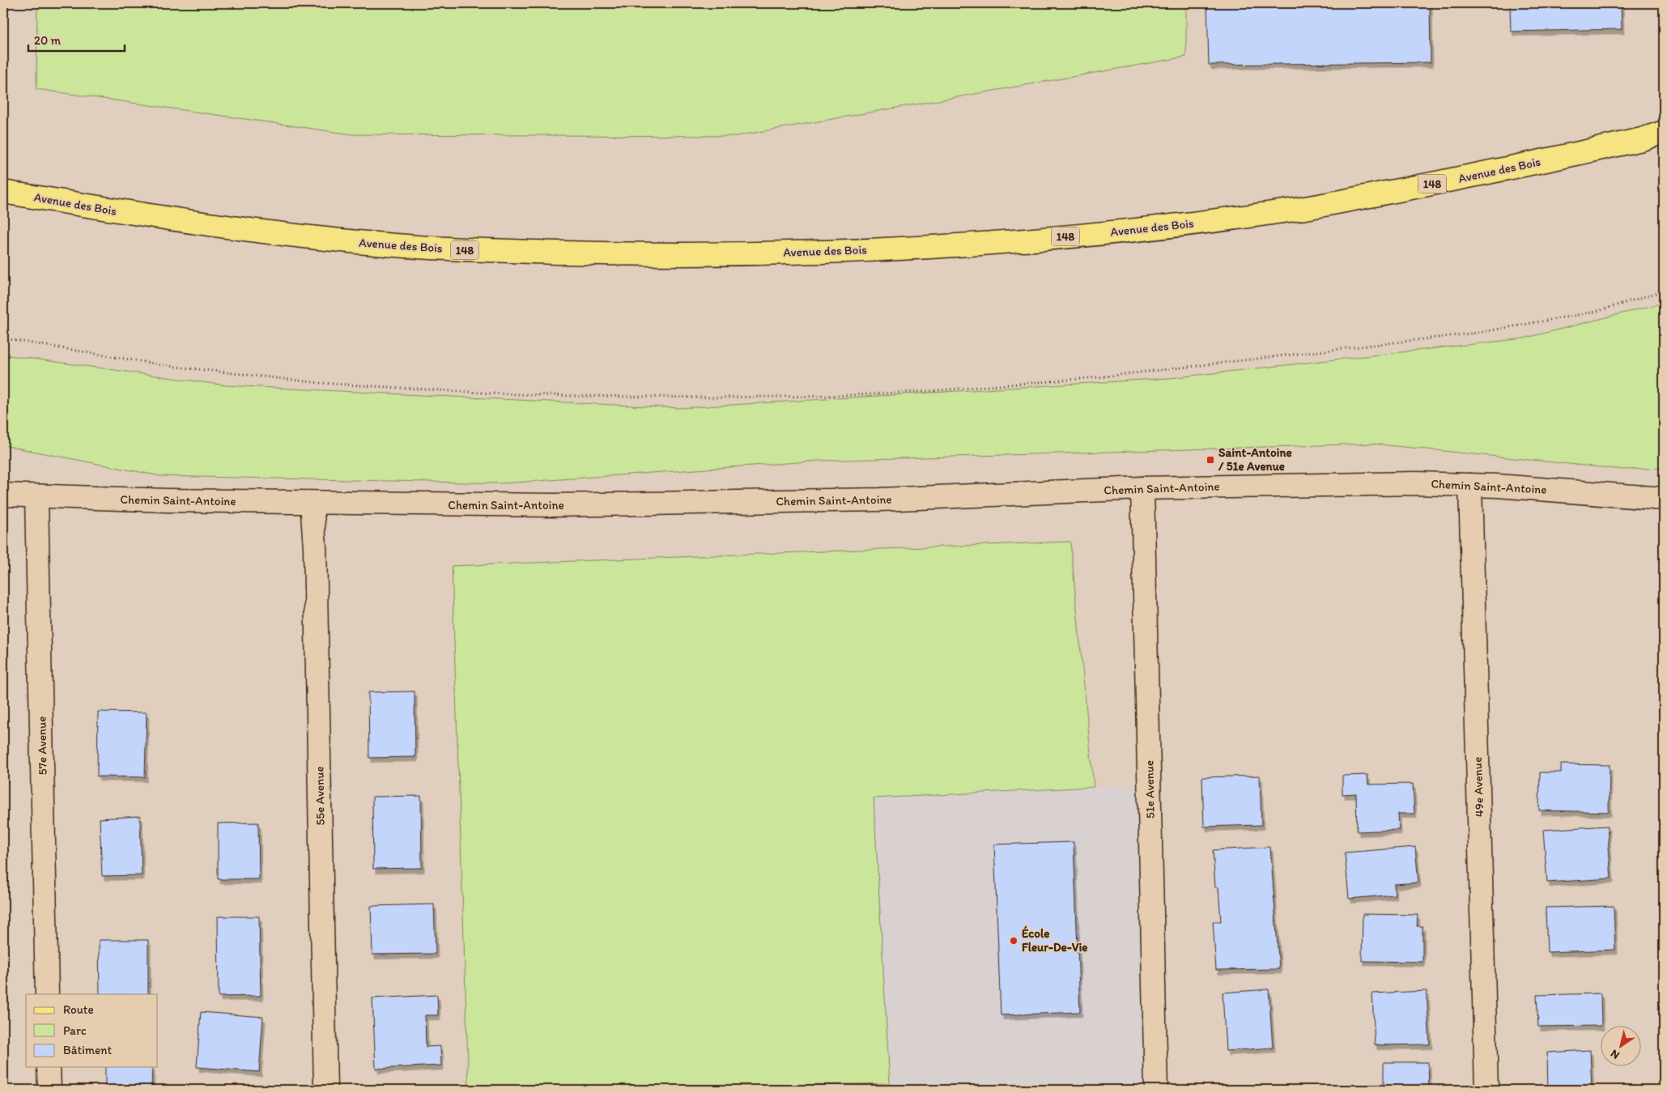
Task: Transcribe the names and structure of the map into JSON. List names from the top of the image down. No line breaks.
{"streets":{"main road":["Avenue des Bois","148"],"street":["Chemin Saint-Antoine","57e Avenue","49e Avenue","51e Avenue","55e Avenue"]},"crossings":[["Chemin Saint-Antoine","57e Avenue"],["Chemin Saint-Antoine","49e Avenue"],["Chemin Saint-Antoine","51e Avenue"],["Chemin Saint-Antoine","55e Avenue"]],"places":{"transit":["Saint-Antoine / 51e Avenue"],"other":["École Fleur-De-Vie"]},"legend":["Route","Parc","Bâtiment"],"scale_bar":"20 m","north":"bottom left"}
